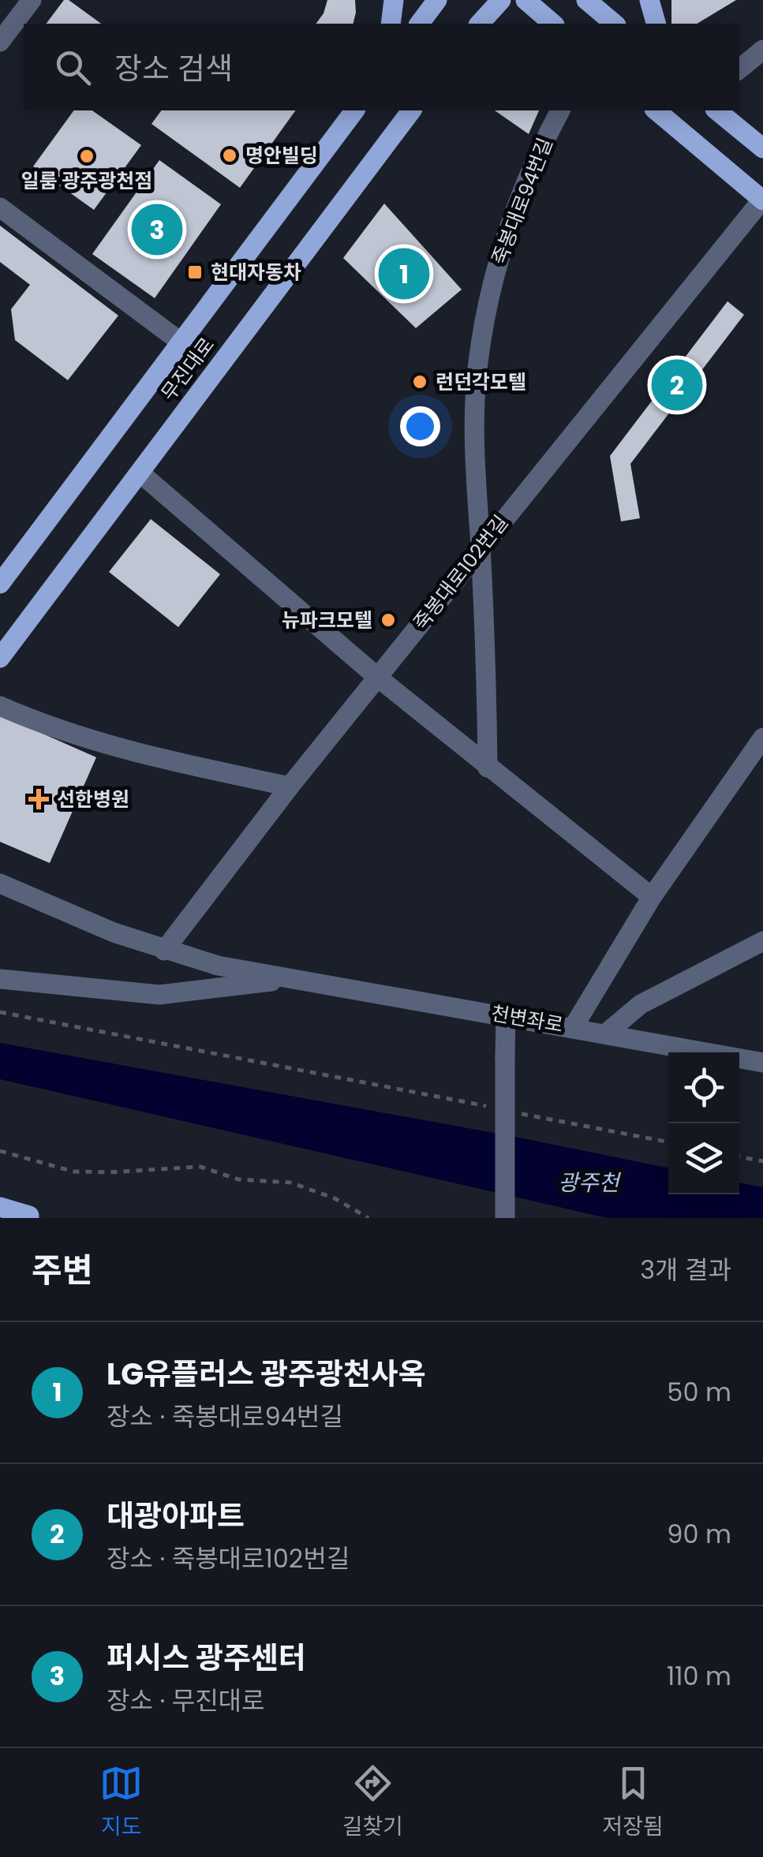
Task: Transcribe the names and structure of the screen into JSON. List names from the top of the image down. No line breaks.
{"streets":{"main road":["무진대로"],"street":["죽봉대로94번길","죽봉대로102번길","천변좌로"]},"crossings":[["죽봉대로94번길","죽봉대로102번길"],["죽봉대로102번길","천변좌로"]],"water":["광주천"],"places":{"other":["명안빌딩","일룸 광주광천점","런던각모텔","뉴파크모텔"],"transit":["현대자동차"],"health":["선한병원"]},"page":{"search":"장소 검색","pins":["3","1","2"],"heading":["주변","3개 결과"],"list":[{"mark":"1","name":"LG유플러스 광주광천사옥","note":"장소 · 죽봉대로94번길","value":"50 m"},{"mark":"2","name":"대광아파트","note":"장소 · 죽봉대로102번길","value":"90 m"},{"mark":"3","name":"퍼시스 광주센터","note":"장소 · 무진대로","value":"110 m"}],"nav":["지도","길찾기","저장됨"]}}
